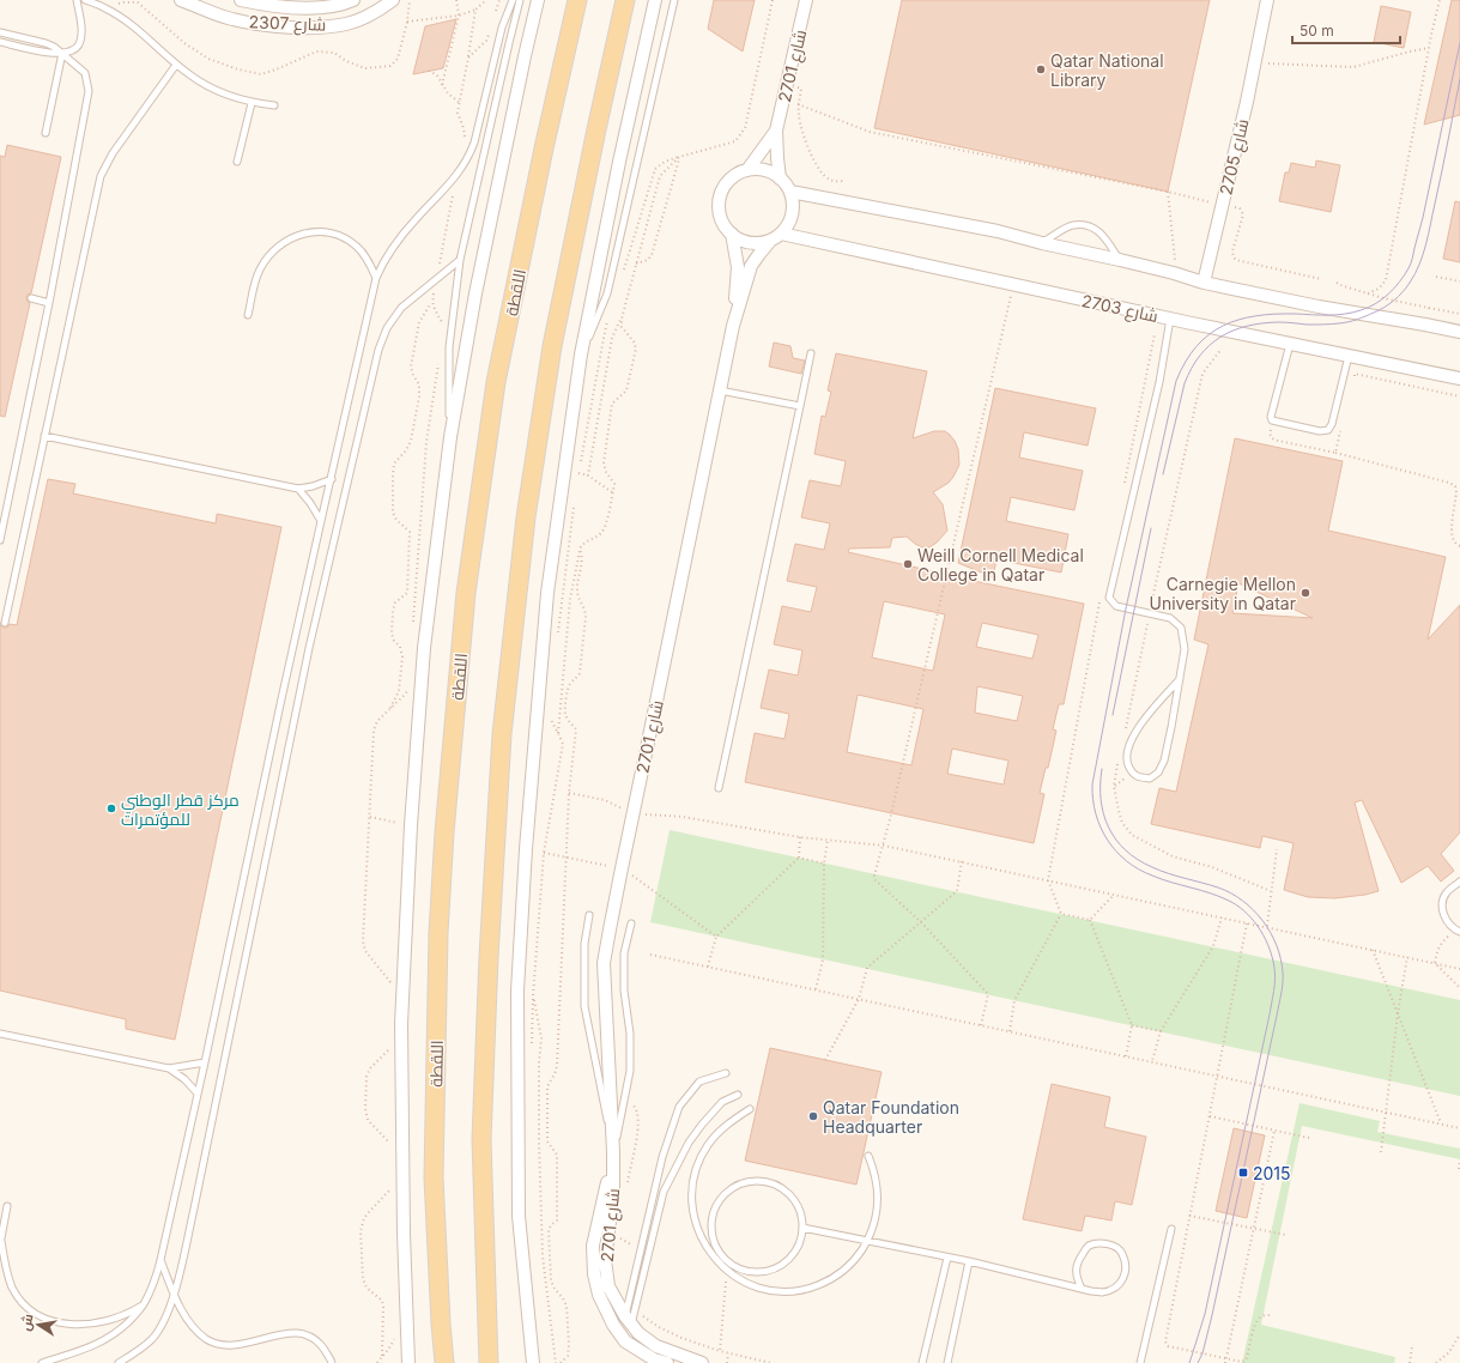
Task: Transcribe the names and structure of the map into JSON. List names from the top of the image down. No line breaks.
{"streets":{"main road":["اللقطة"],"street":["شارع 2307","شارع 2701","شارع 2705","شارع 2703"]},"crossings":[["شارع 2701","شارع 2703"]],"places":{"other":["Qatar National Library","Weill Cornell Medical College in Qatar","Carnegie Mellon University in Qatar","مركز قطر الوطني للمؤتمرات","Qatar Foundation Headquarter"],"transit":["2015"]},"scale_bar":"50 m","north":"left"}
